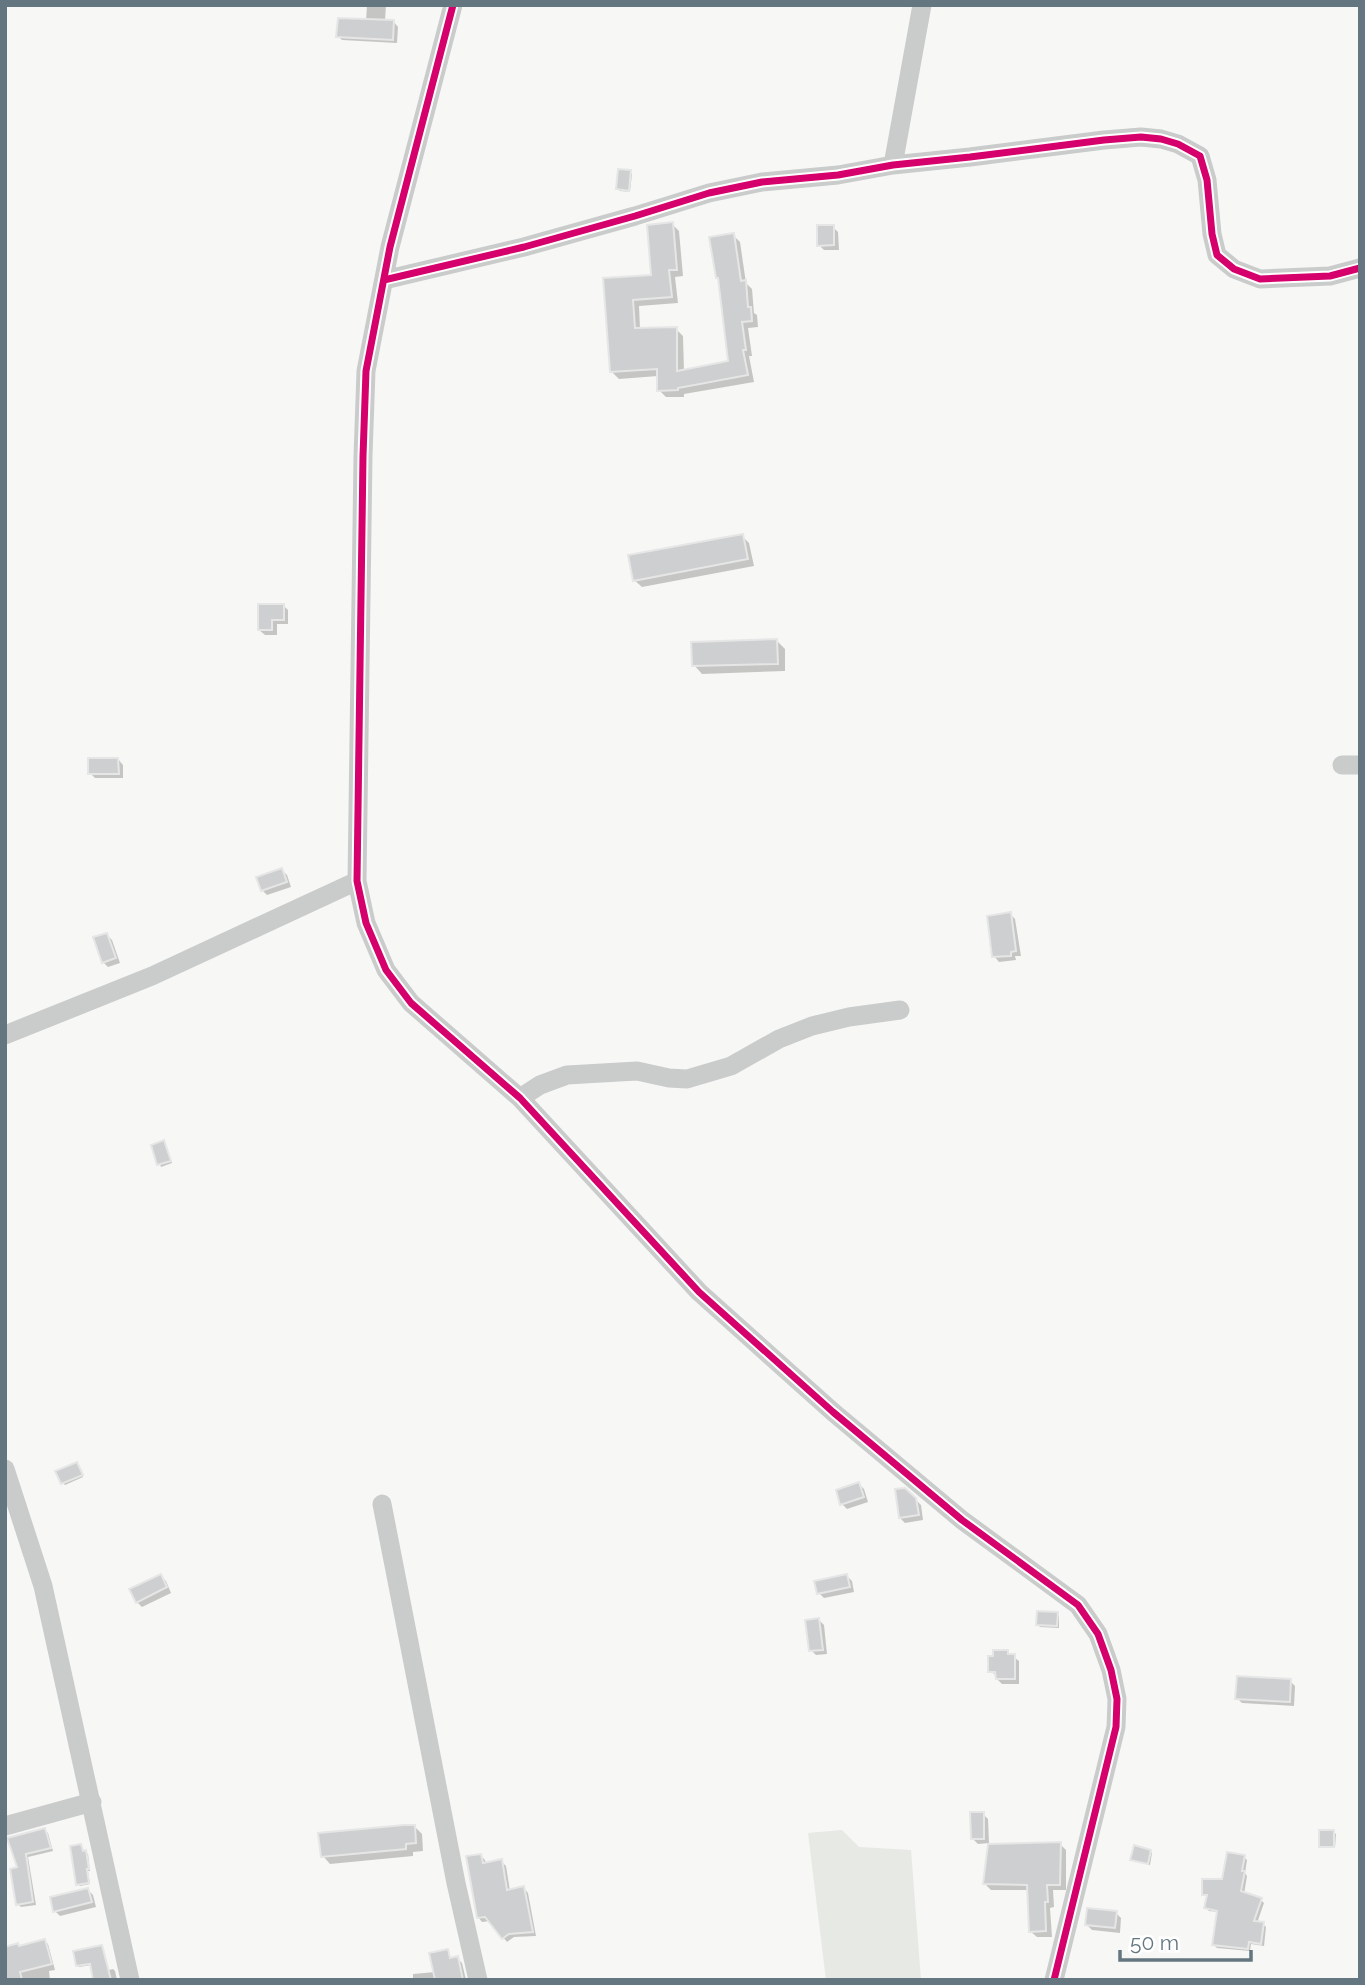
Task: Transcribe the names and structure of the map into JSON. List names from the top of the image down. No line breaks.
{"scale_bar":"50 m"}
